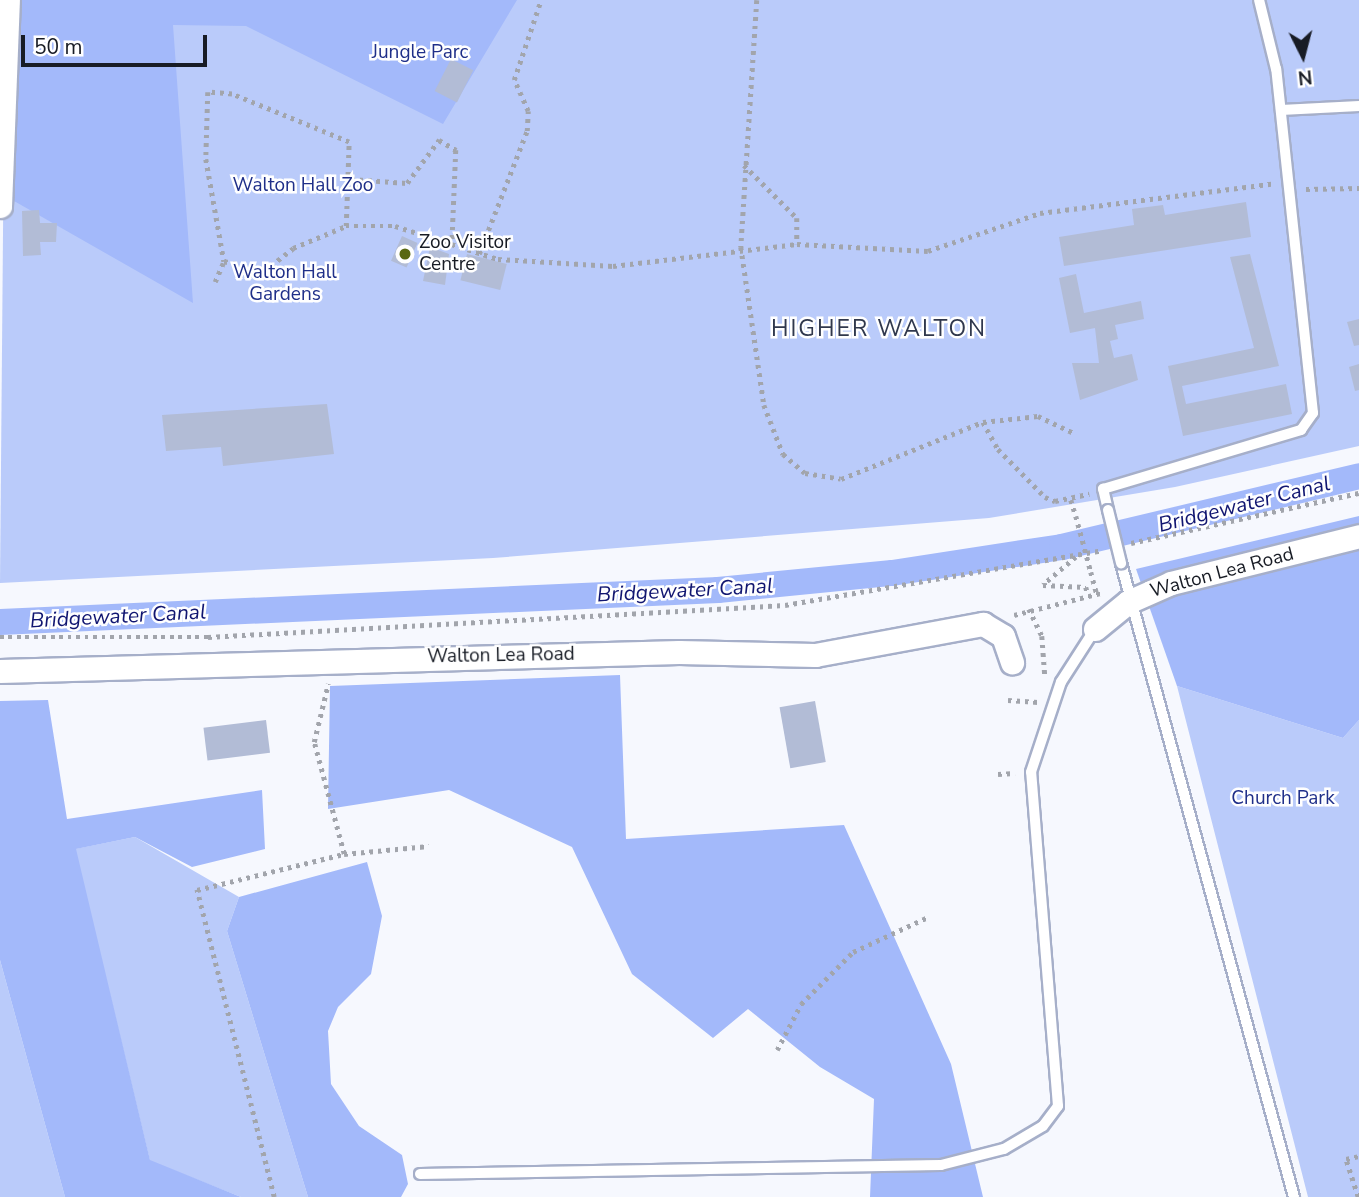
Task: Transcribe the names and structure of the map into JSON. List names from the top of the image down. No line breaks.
{"streets":{"street":["Walton Lea Road"]},"districts":["HIGHER WALTON"],"water":["Bridgewater Canal"],"parks":["Jungle Parc","Walton Hall Zoo","Walton Hall Gardens","Church Park"],"places":["Zoo Visitor Centre"],"scale_bar":"50 m","north":"bottom"}
